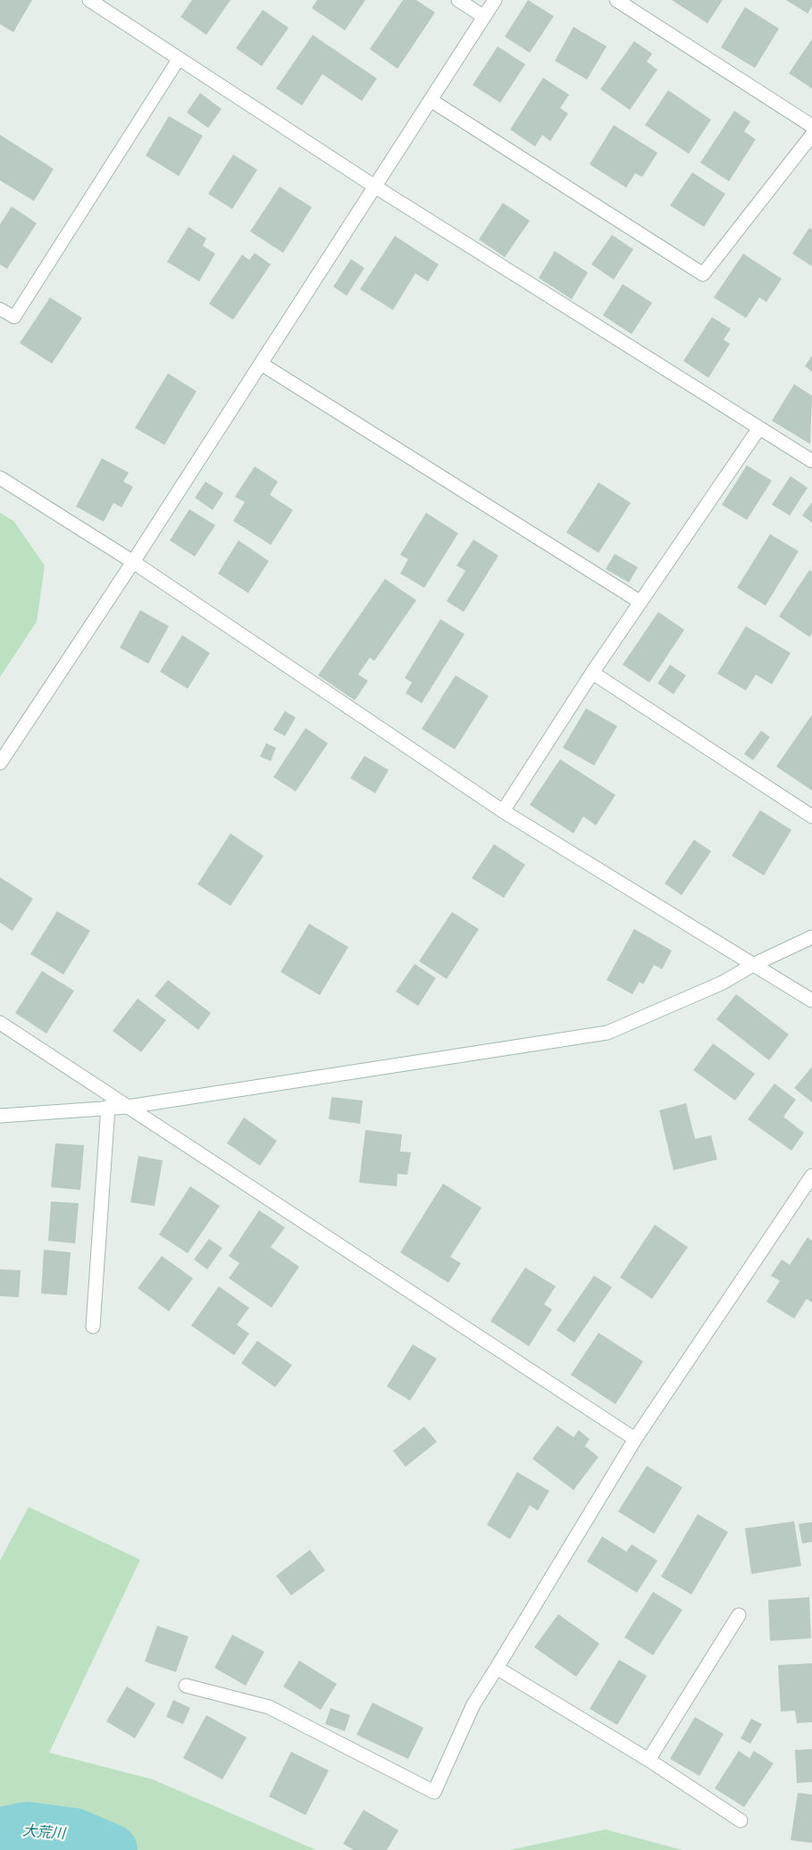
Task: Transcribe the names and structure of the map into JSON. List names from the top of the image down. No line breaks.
{"water":["大荒川"]}
